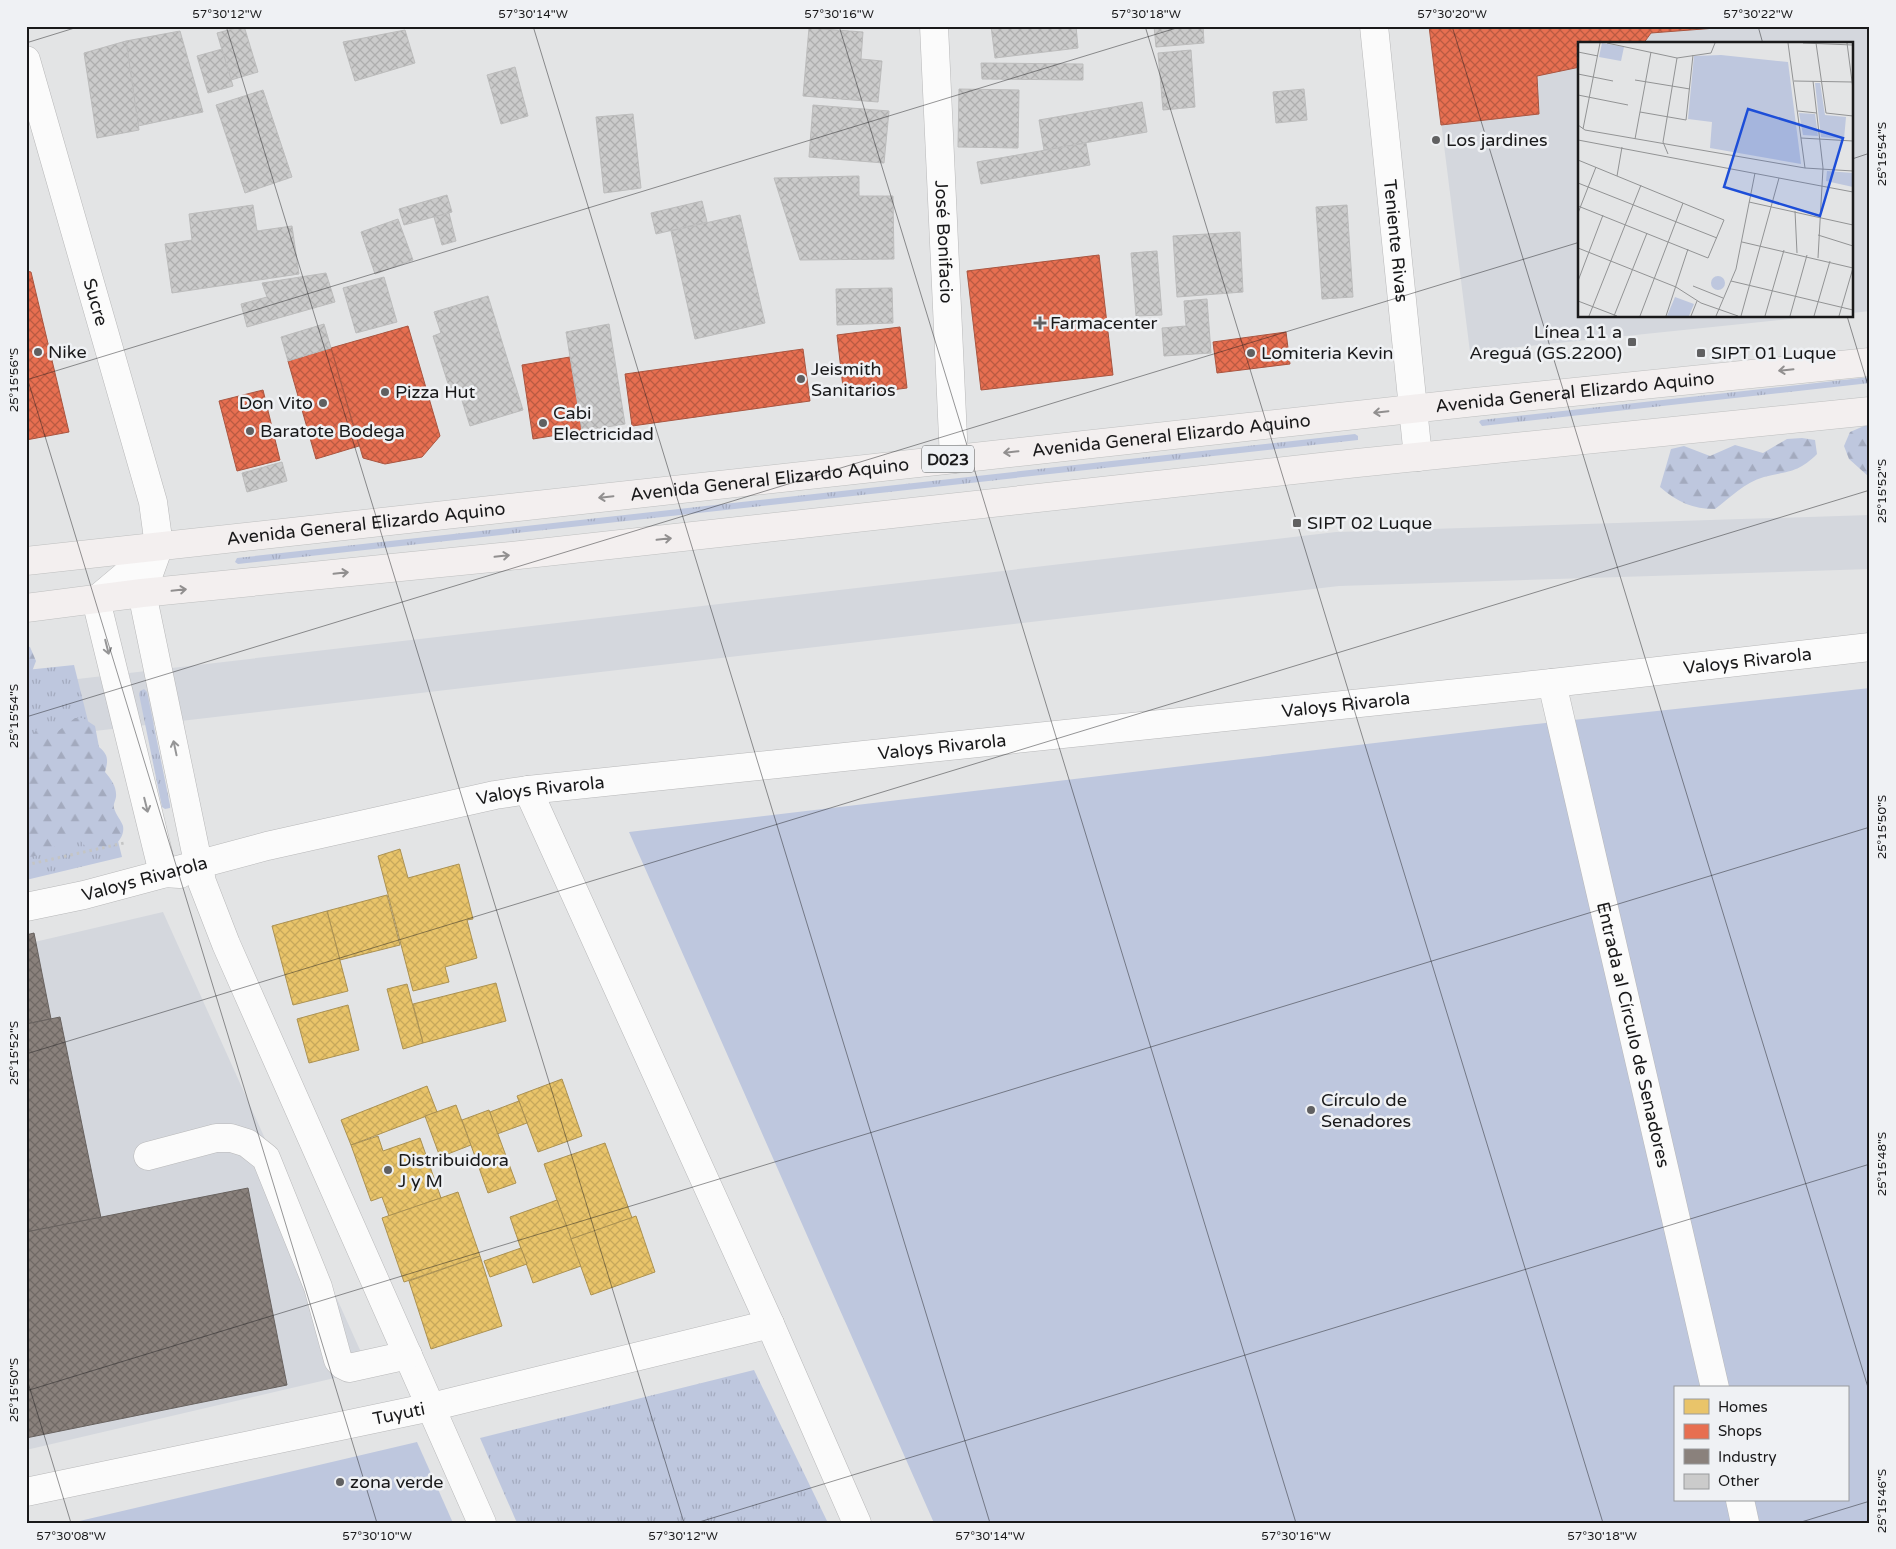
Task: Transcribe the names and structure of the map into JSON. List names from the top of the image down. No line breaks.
{"streets":{"main road":["Avenida General Elizardo Aquino","D023"],"street":["José Bonifacio","Teniente Rivas","Sucre","Valoys Rivarola","Entrada al Círculo de Senadores","Tuyuti"]},"crossings":[["José Bonifacio","Avenida General Elizardo Aquino"],["Teniente Rivas","Avenida General Elizardo Aquino"],["Sucre","Avenida General Elizardo Aquino"],["Valoys Rivarola","Entrada al Círculo de Senadores"]],"places":{"other":["Los jardines","Nike","Lomiteria Kevin","Jeismith Sanitarios","Pizza Hut","Don Vito","Cabi Electricidad","Baratote Bodega","Círculo de Senadores","Distribuidora J y M","zona verde"],"health":["Farmacenter"],"transit":["Línea 11 a Areguá (GS.2200)","SIPT 01 Luque","SIPT 02 Luque"]},"legend":["Homes","Shops","Industry","Other"],"coordinates":["57°30'12\"W","57°30'14\"W","57°30'16\"W","57°30'18\"W","57°30'20\"W","57°30'22\"W","25°15'54\"S","25°15'56\"S","25°15'52\"S","25°15'50\"S","25°15'48\"S","25°15'46\"S","57°30'08\"W","57°30'10\"W"]}
